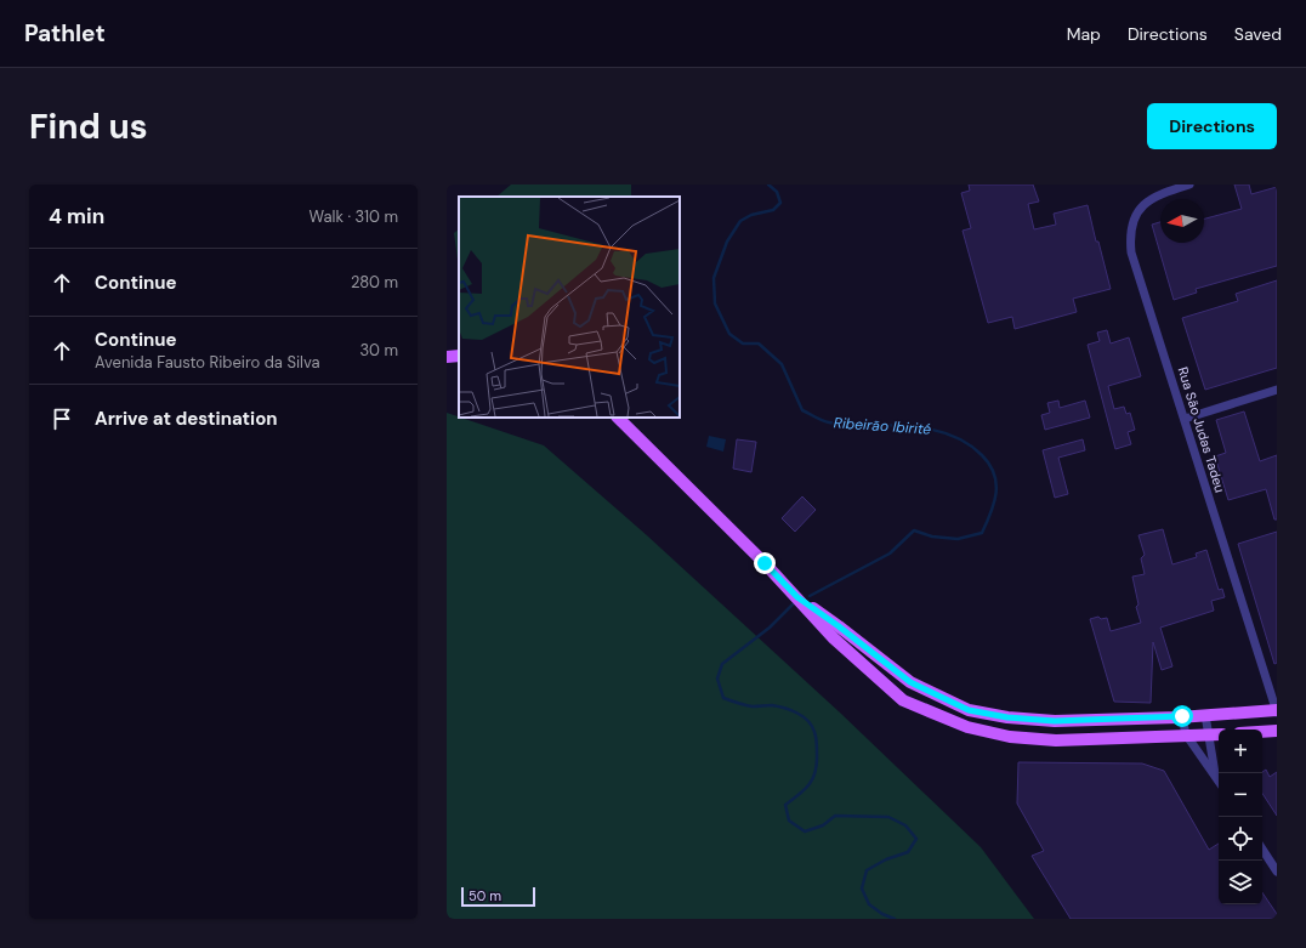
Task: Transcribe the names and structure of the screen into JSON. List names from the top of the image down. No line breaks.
{"streets":{"street":["Rua São Judas Tadeu"]},"water":["Ribeirão Ibirité"],"scale_bar":"50 m","north":"left","page":{"header":"Pathlet","nav":["Map","Directions","Saved"],"buttons":"Directions","title":"Find us","heading":["4 min","Walk · 310 m"],"list":[["Continue","280 m"],["Continue","Avenida Fausto Ribeiro da Silva","30 m"],"Arrive at destination"],"map_buttons":["+","−"],"scale":"50 m"}}
